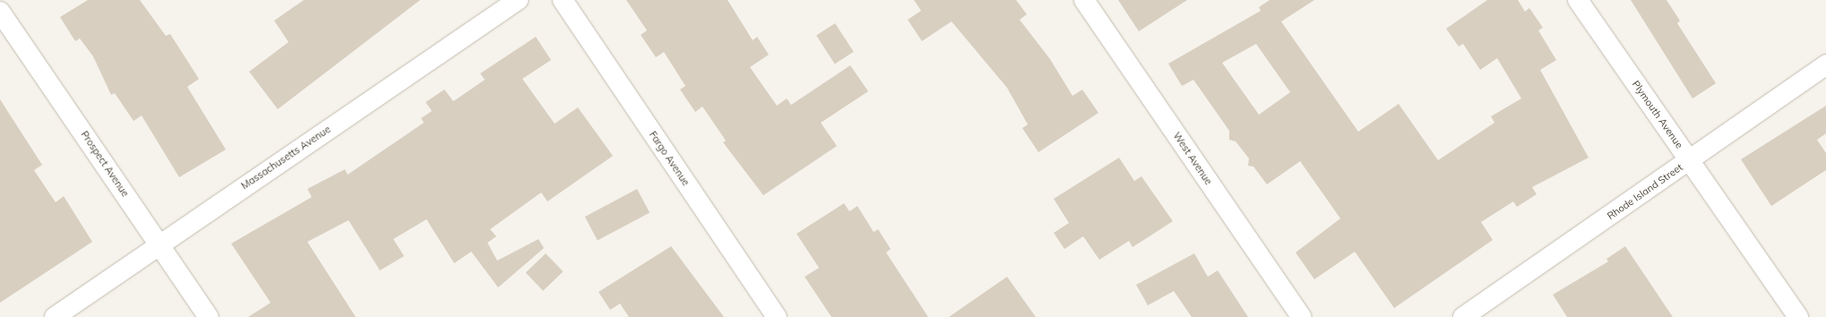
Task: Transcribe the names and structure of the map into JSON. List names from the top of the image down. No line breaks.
{"streets":{"street":["Plymouth Avenue","Massachusetts Avenue","Fargo Avenue","West Avenue","Prospect Avenue","Rhode Island Street"]},"crossings":[["Plymouth Avenue","Rhode Island Street"],["Massachusetts Avenue","Prospect Avenue"]]}
